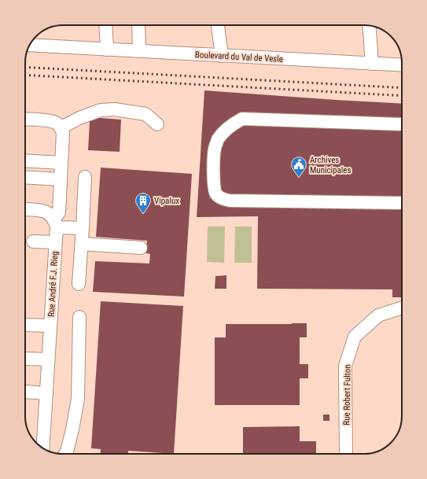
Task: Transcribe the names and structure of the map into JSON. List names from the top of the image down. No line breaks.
{"streets":{"street":["Boulevard du Val de Vesle","Rue André F.J. Rieg","Rue Robert Fulton"]},"places":{"public building":["Archives Municipales"],"building":["Vipalux"]}}
